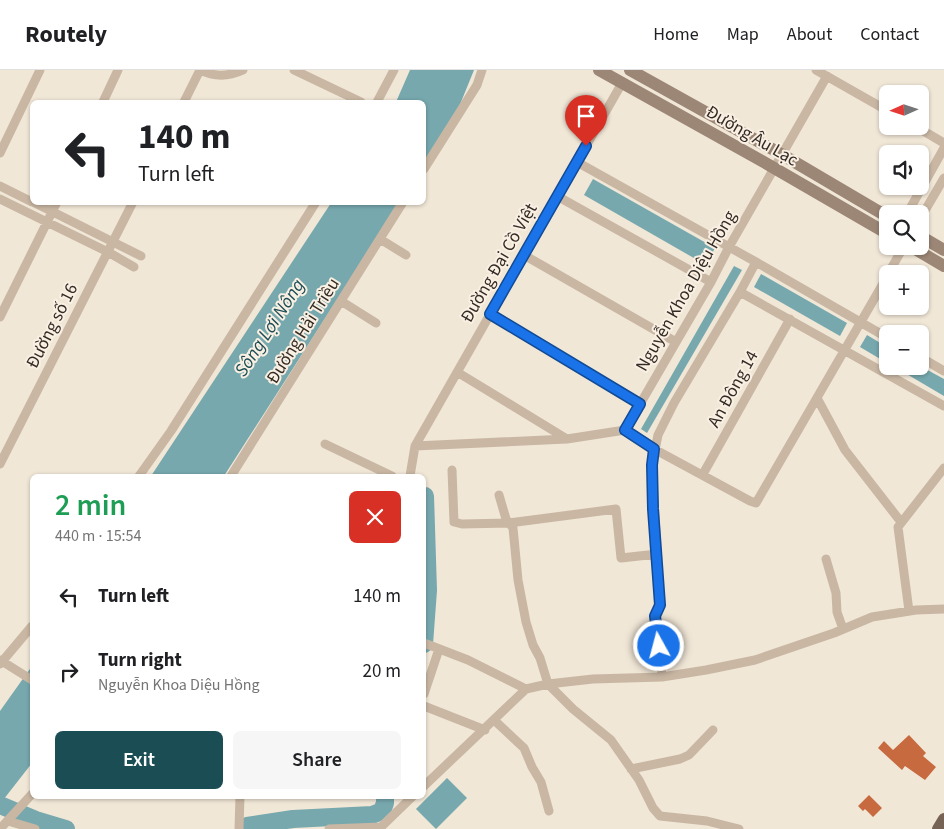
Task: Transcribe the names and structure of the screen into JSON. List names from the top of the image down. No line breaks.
{"streets":{"street":["Đường Âu Lạc","Đường Đại Cồ Việt","Nguyễn Khoa Diệu Hồng","Đường số 16","Đường Hải Triều","An Đông 14"]},"crossings":[["Đường Âu Lạc","Đường Đại Cồ Việt"],["Đường Âu Lạc","Nguyễn Khoa Diệu Hồng"]],"water":["Sông Lợi Nông"],"north":"left","page":{"header":"Routely","nav":["Home","Map","About","Contact"],"map_buttons":["+","−"],"turn":["140 m","Turn left"],"heading":["2 min","440 m · 15:54"],"list":[{"name":"Turn left","value":"140 m"},{"name":"Turn right","note":"Nguyễn Khoa Diệu Hồng","value":"20 m"}],"buttons":["Exit","Share"]}}
